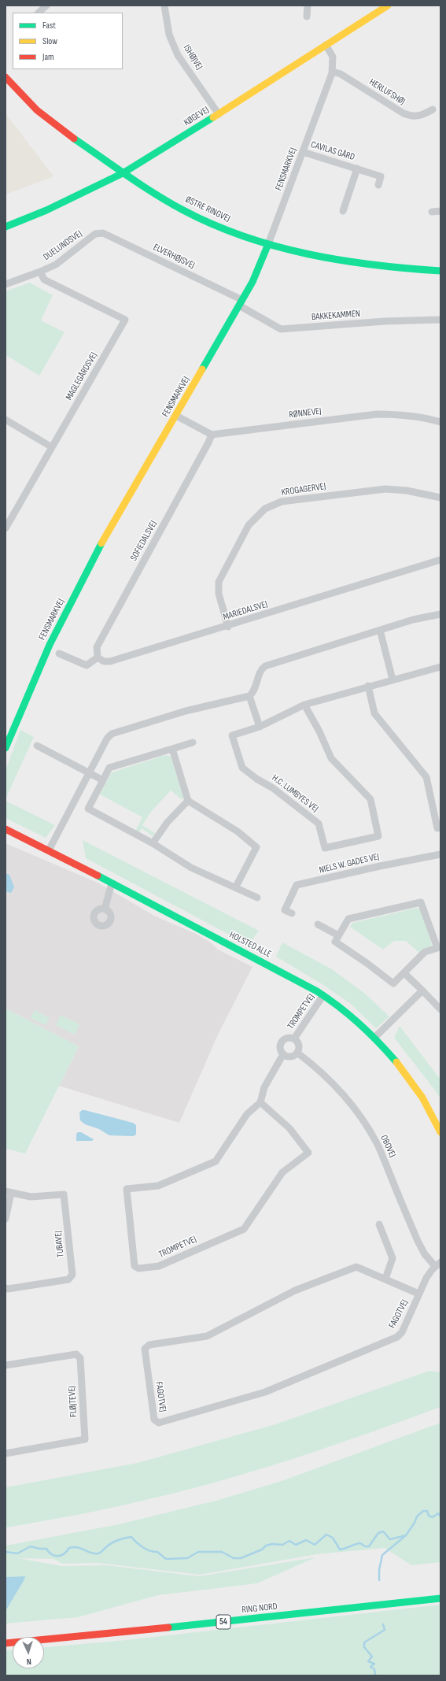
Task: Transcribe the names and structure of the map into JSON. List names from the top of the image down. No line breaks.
{"streets":{"main road":["KØGEVEJ","FENSMARKVEJ","ØSTRE RINGVEJ","HOLSTED ALLE","RING NORD","54"],"street":["ISHØJVEJ","HERLUFSHØJ","CAVILAS GÅRD","DUELUNDSVEJ","ELVERHØJSVEJ","BAKKEKAMMEN","MAGLEGÅRDSVEJ","RØNNEVEJ","KROGAGERVEJ","SOFIEDALSVEJ","MARIEDALSVEJ","H.C. LUMBYES VEJ","NIELS W. GADES VEJ","TROMPETVEJ","OBOVEJ","TUBAVEJ","FAGOTVEJ","FLØJTEVEJ"]},"crossings":[["ISHØJVEJ","KØGEVEJ"],["HERLUFSHØJ","FENSMARKVEJ"],["KØGEVEJ","FENSMARKVEJ"],["KØGEVEJ","ØSTRE RINGVEJ"],["CAVILAS GÅRD","FENSMARKVEJ"],["FENSMARKVEJ","ØSTRE RINGVEJ"],["FENSMARKVEJ","ELVERHØJSVEJ"],["FENSMARKVEJ","BAKKEKAMMEN"],["DUELUNDSVEJ","ELVERHØJSVEJ"],["DUELUNDSVEJ","MAGLEGÅRDSVEJ"],["ELVERHØJSVEJ","BAKKEKAMMEN"],["RØNNEVEJ","SOFIEDALSVEJ"],["KROGAGERVEJ","MARIEDALSVEJ"],["SOFIEDALSVEJ","MARIEDALSVEJ"],["HOLSTED ALLE","TROMPETVEJ"],["TROMPETVEJ","OBOVEJ"],["OBOVEJ","FAGOTVEJ"]],"legend":["Fast","Slow","Jam"],"north":"bottom"}
